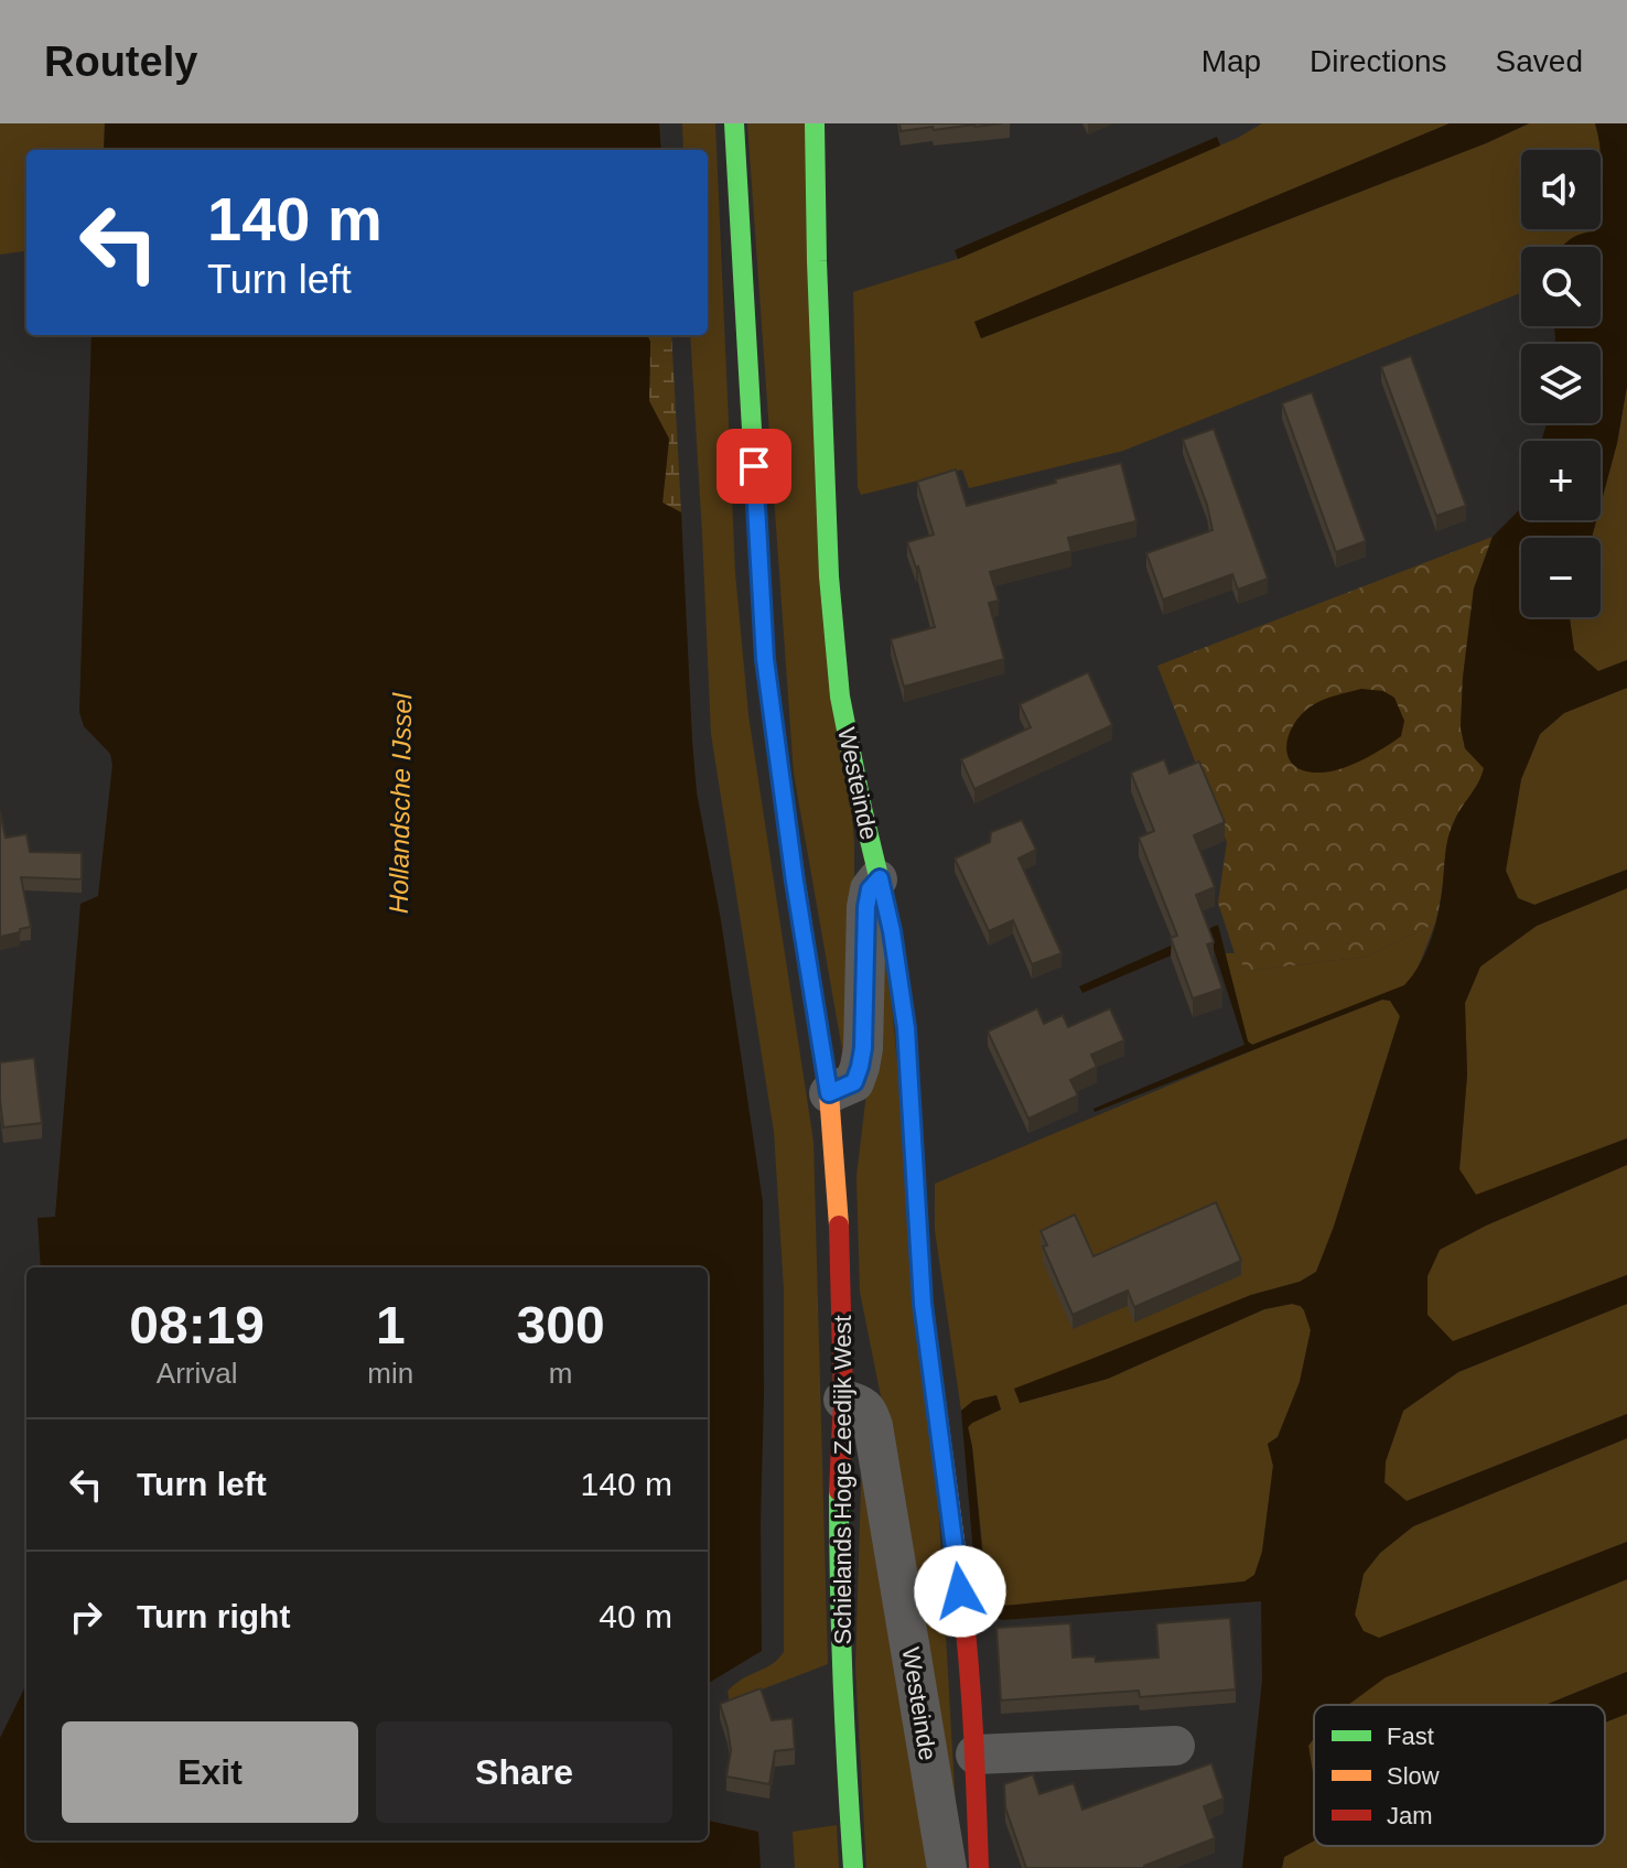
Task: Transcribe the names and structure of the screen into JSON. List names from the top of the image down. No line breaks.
{"streets":{"street":["Westeinde","Schielands Hoge Zeedijk West"]},"crossings":[["Westeinde","Schielands Hoge Zeedijk West"]],"water":["Hollandsche IJssel"],"legend":["Fast","Slow","Jam"],"page":{"header":"Routely","nav":["Map","Directions","Saved"],"map_buttons":["+","−"],"turn":["140 m","Turn left"],"eta":["08:19","Arrival","1","min","300","m"],"list":[{"name":"Turn left","value":"140 m"},{"name":"Turn right","value":"40 m"}],"buttons":["Exit","Share"]}}
